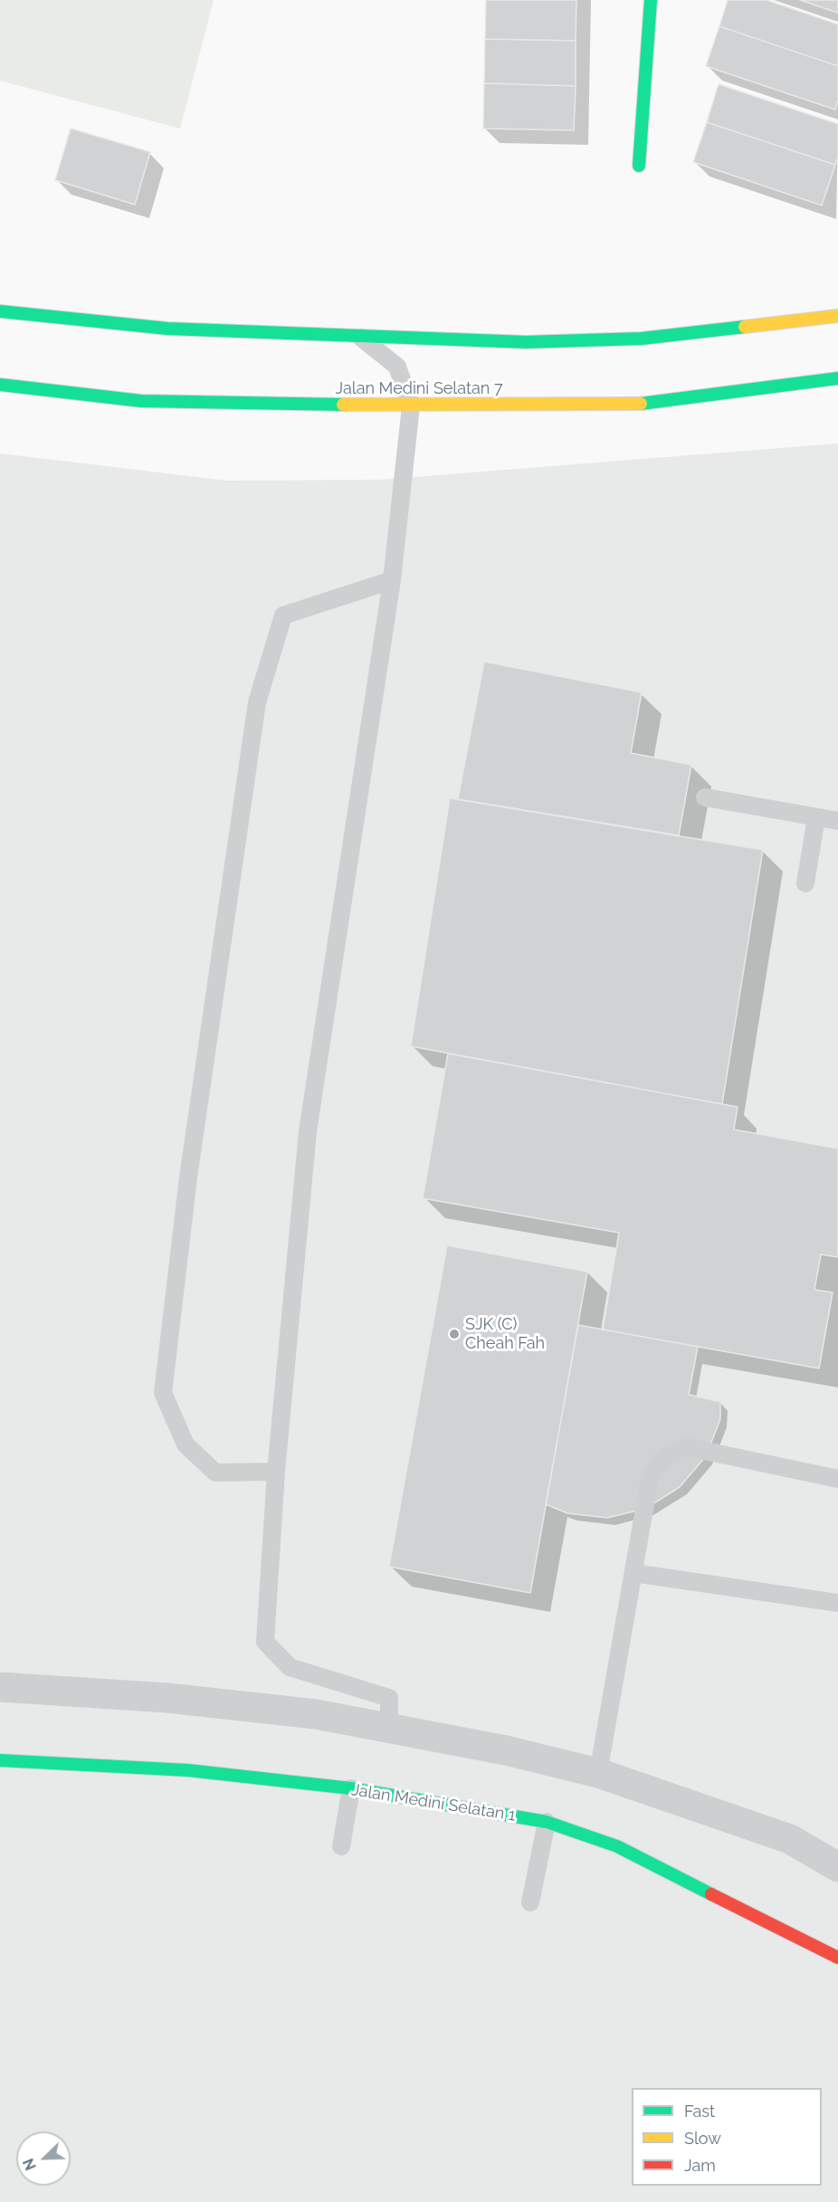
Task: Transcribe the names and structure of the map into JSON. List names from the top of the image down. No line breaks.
{"streets":{"street":["Jalan Medini Selatan 7","Jalan Medini Selatan 1"]},"places":["SJK (C) Cheah Fah"],"legend":["Fast","Slow","Jam"],"north":"bottom left"}
